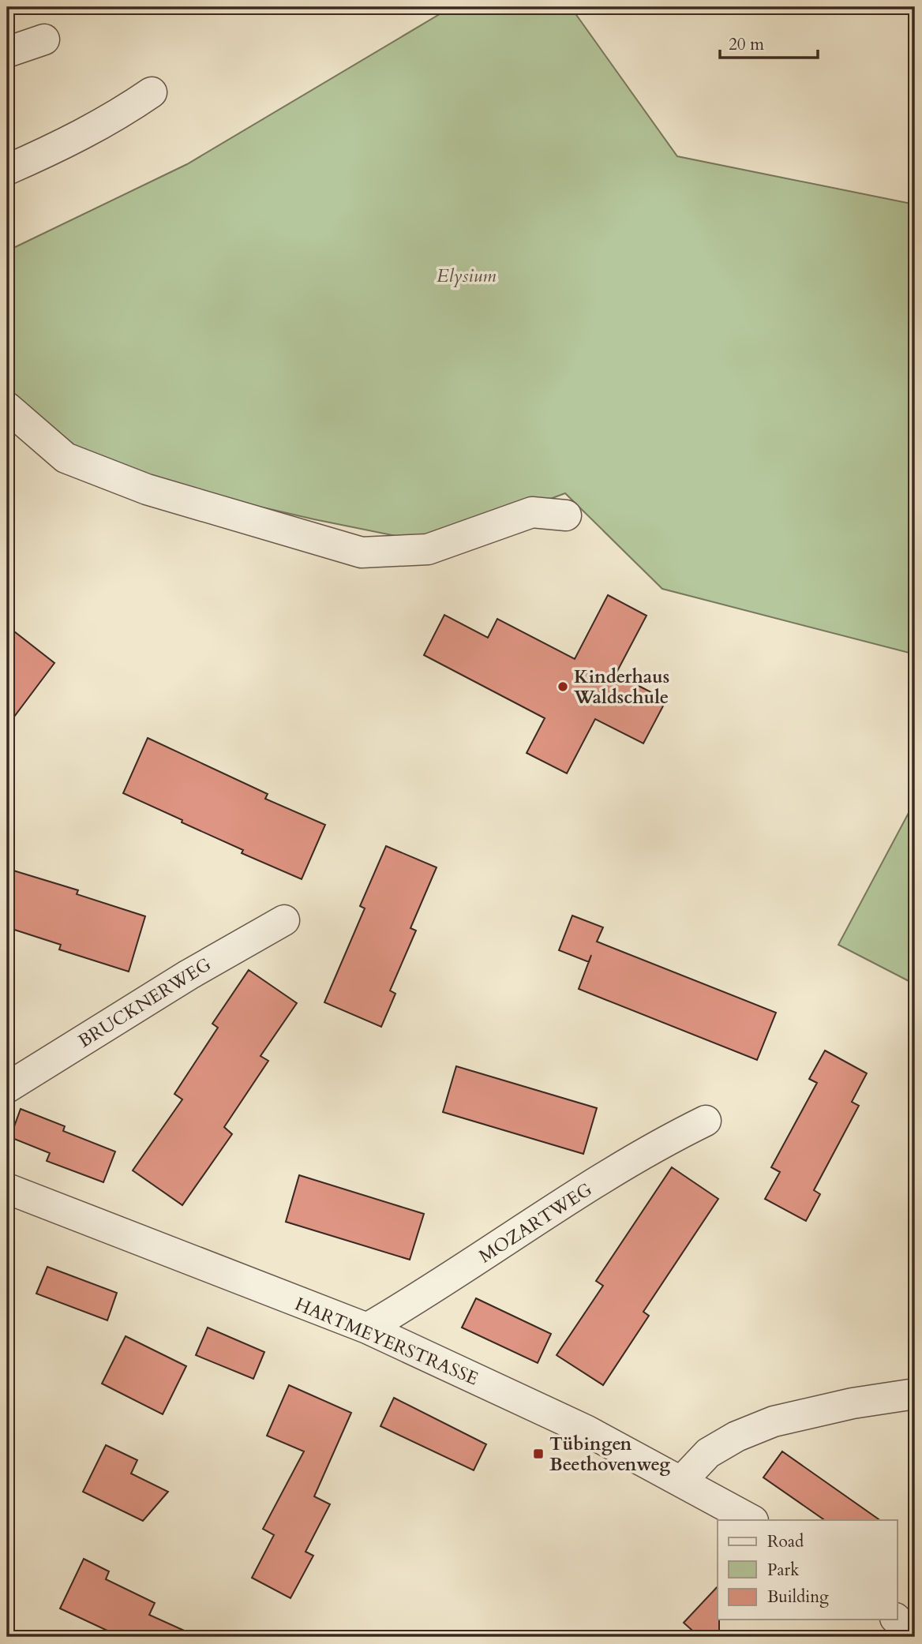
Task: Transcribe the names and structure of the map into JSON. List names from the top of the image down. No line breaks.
{"streets":{"street":["BRUCKNERWEG","MOZARTWEG","HARTMEYERSTRASSE"]},"crossings":[["MOZARTWEG","HARTMEYERSTRASSE"]],"parks":["Elysium"],"places":{"other":["Kinderhaus Waldschule"],"transit":["Tübingen Beethovenweg"]},"legend":["Road","Park","Building"],"scale_bar":"20 m"}
